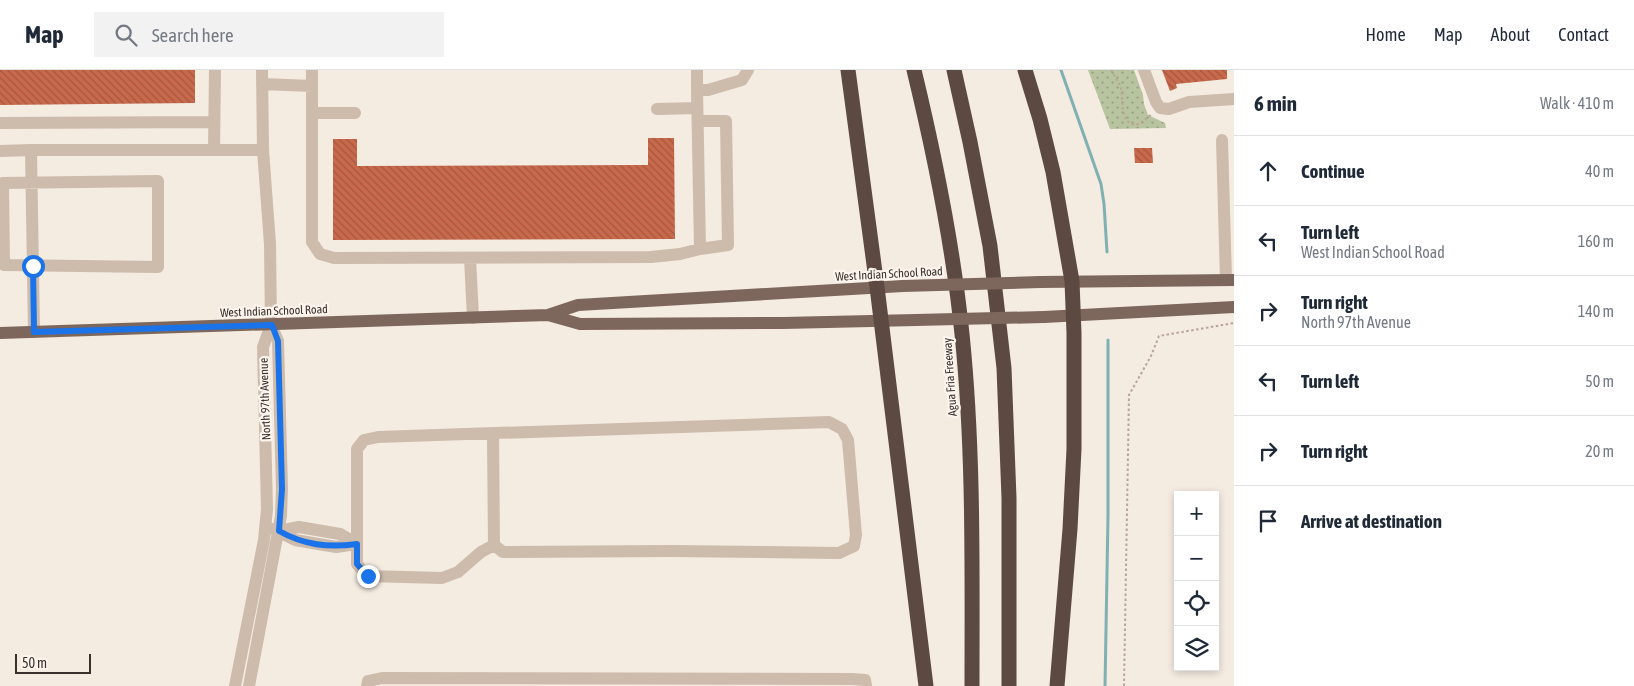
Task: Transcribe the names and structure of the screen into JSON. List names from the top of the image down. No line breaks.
{"streets":{"highway":["Agua Fria Freeway"],"main road":["West Indian School Road"],"street":["North 97th Avenue"]},"crossings":[["West Indian School Road","North 97th Avenue"]],"scale_bar":"50 m","page":{"header":"Map","search":"Search here","nav":["Home","Map","About","Contact"],"heading":["6 min","Walk · 410 m"],"list":[["Continue","40 m"],["Turn left","West Indian School Road","160 m"],["Turn right","North 97th Avenue","140 m"],["Turn left","50 m"],["Turn right","20 m"],"Arrive at destination"],"map_buttons":["+","−"],"scale":"50 m"}}
